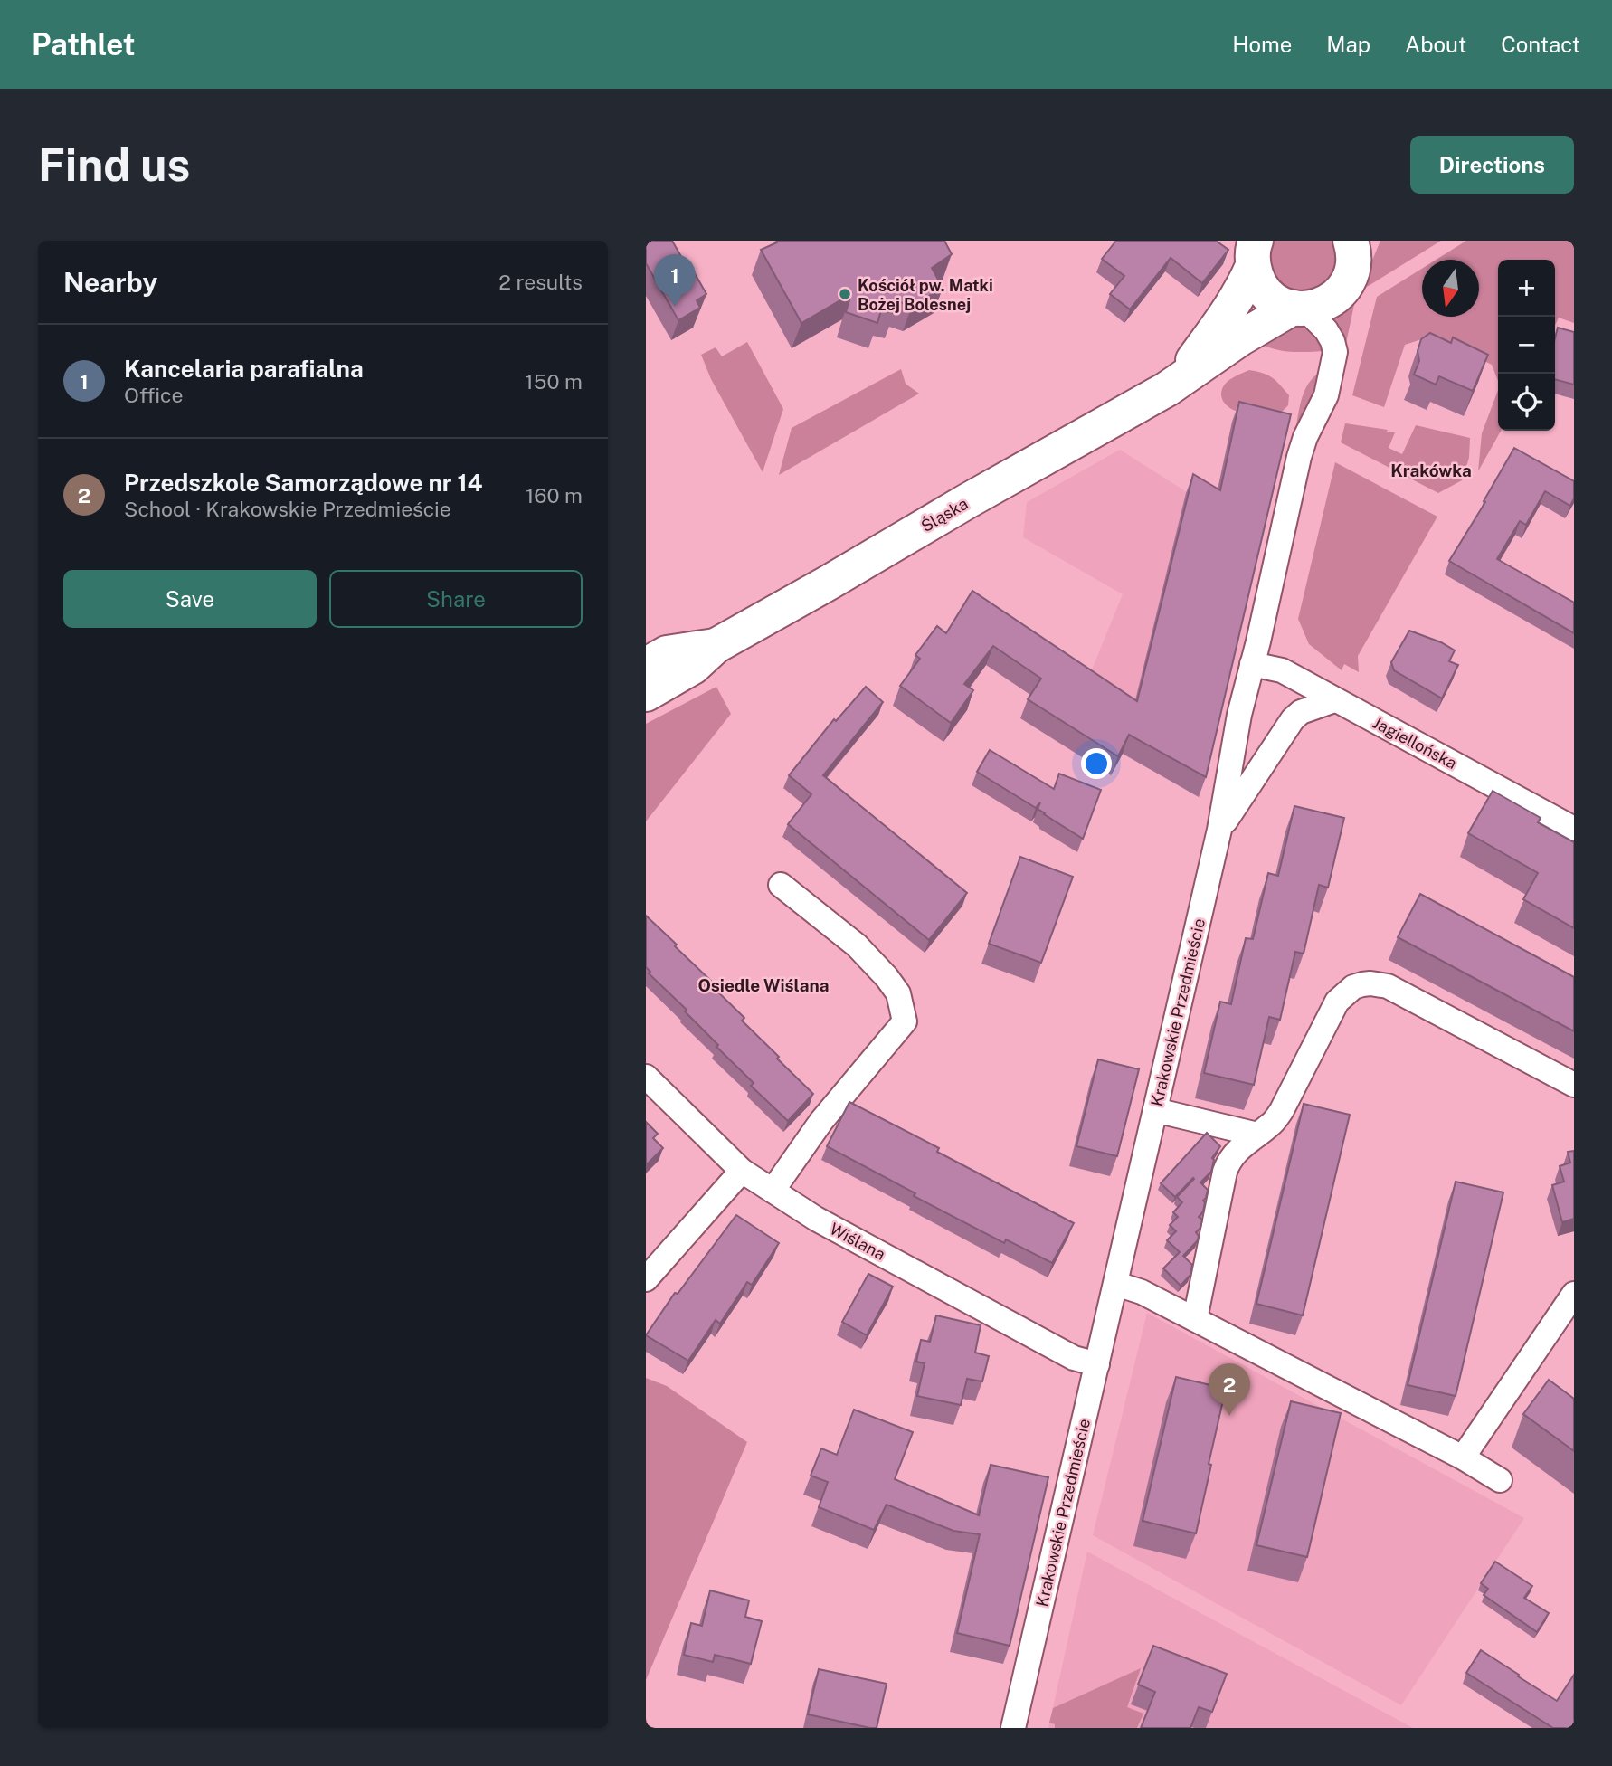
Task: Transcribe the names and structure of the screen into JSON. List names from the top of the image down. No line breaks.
{"streets":{"main road":["Śląska"],"street":["Jagiellońska","Krakowskie Przedmieście","Wiślana"]},"crossings":[["Śląska","Krakowskie Przedmieście"],["Jagiellońska","Krakowskie Przedmieście"],["Krakowskie Przedmieście","Wiślana"]],"districts":["Krakówka","Osiedle Wiślana"],"places":["Kościół pw. Matki Bożej Bolesnej"],"north":"bottom","page":{"header":"Pathlet","nav":["Home","Map","About","Contact"],"buttons":["Directions",["Save","Share"]],"title":"Find us","heading":["Nearby","2 results"],"pins":["1","2"],"map_buttons":["+","−"],"list":[{"mark":"1","name":"Kancelaria parafialna","note":"Office","value":"150 m"},{"mark":"2","name":"Przedszkole Samorządowe nr 14","note":"School · Krakowskie Przedmieście","value":"160 m"}]}}
